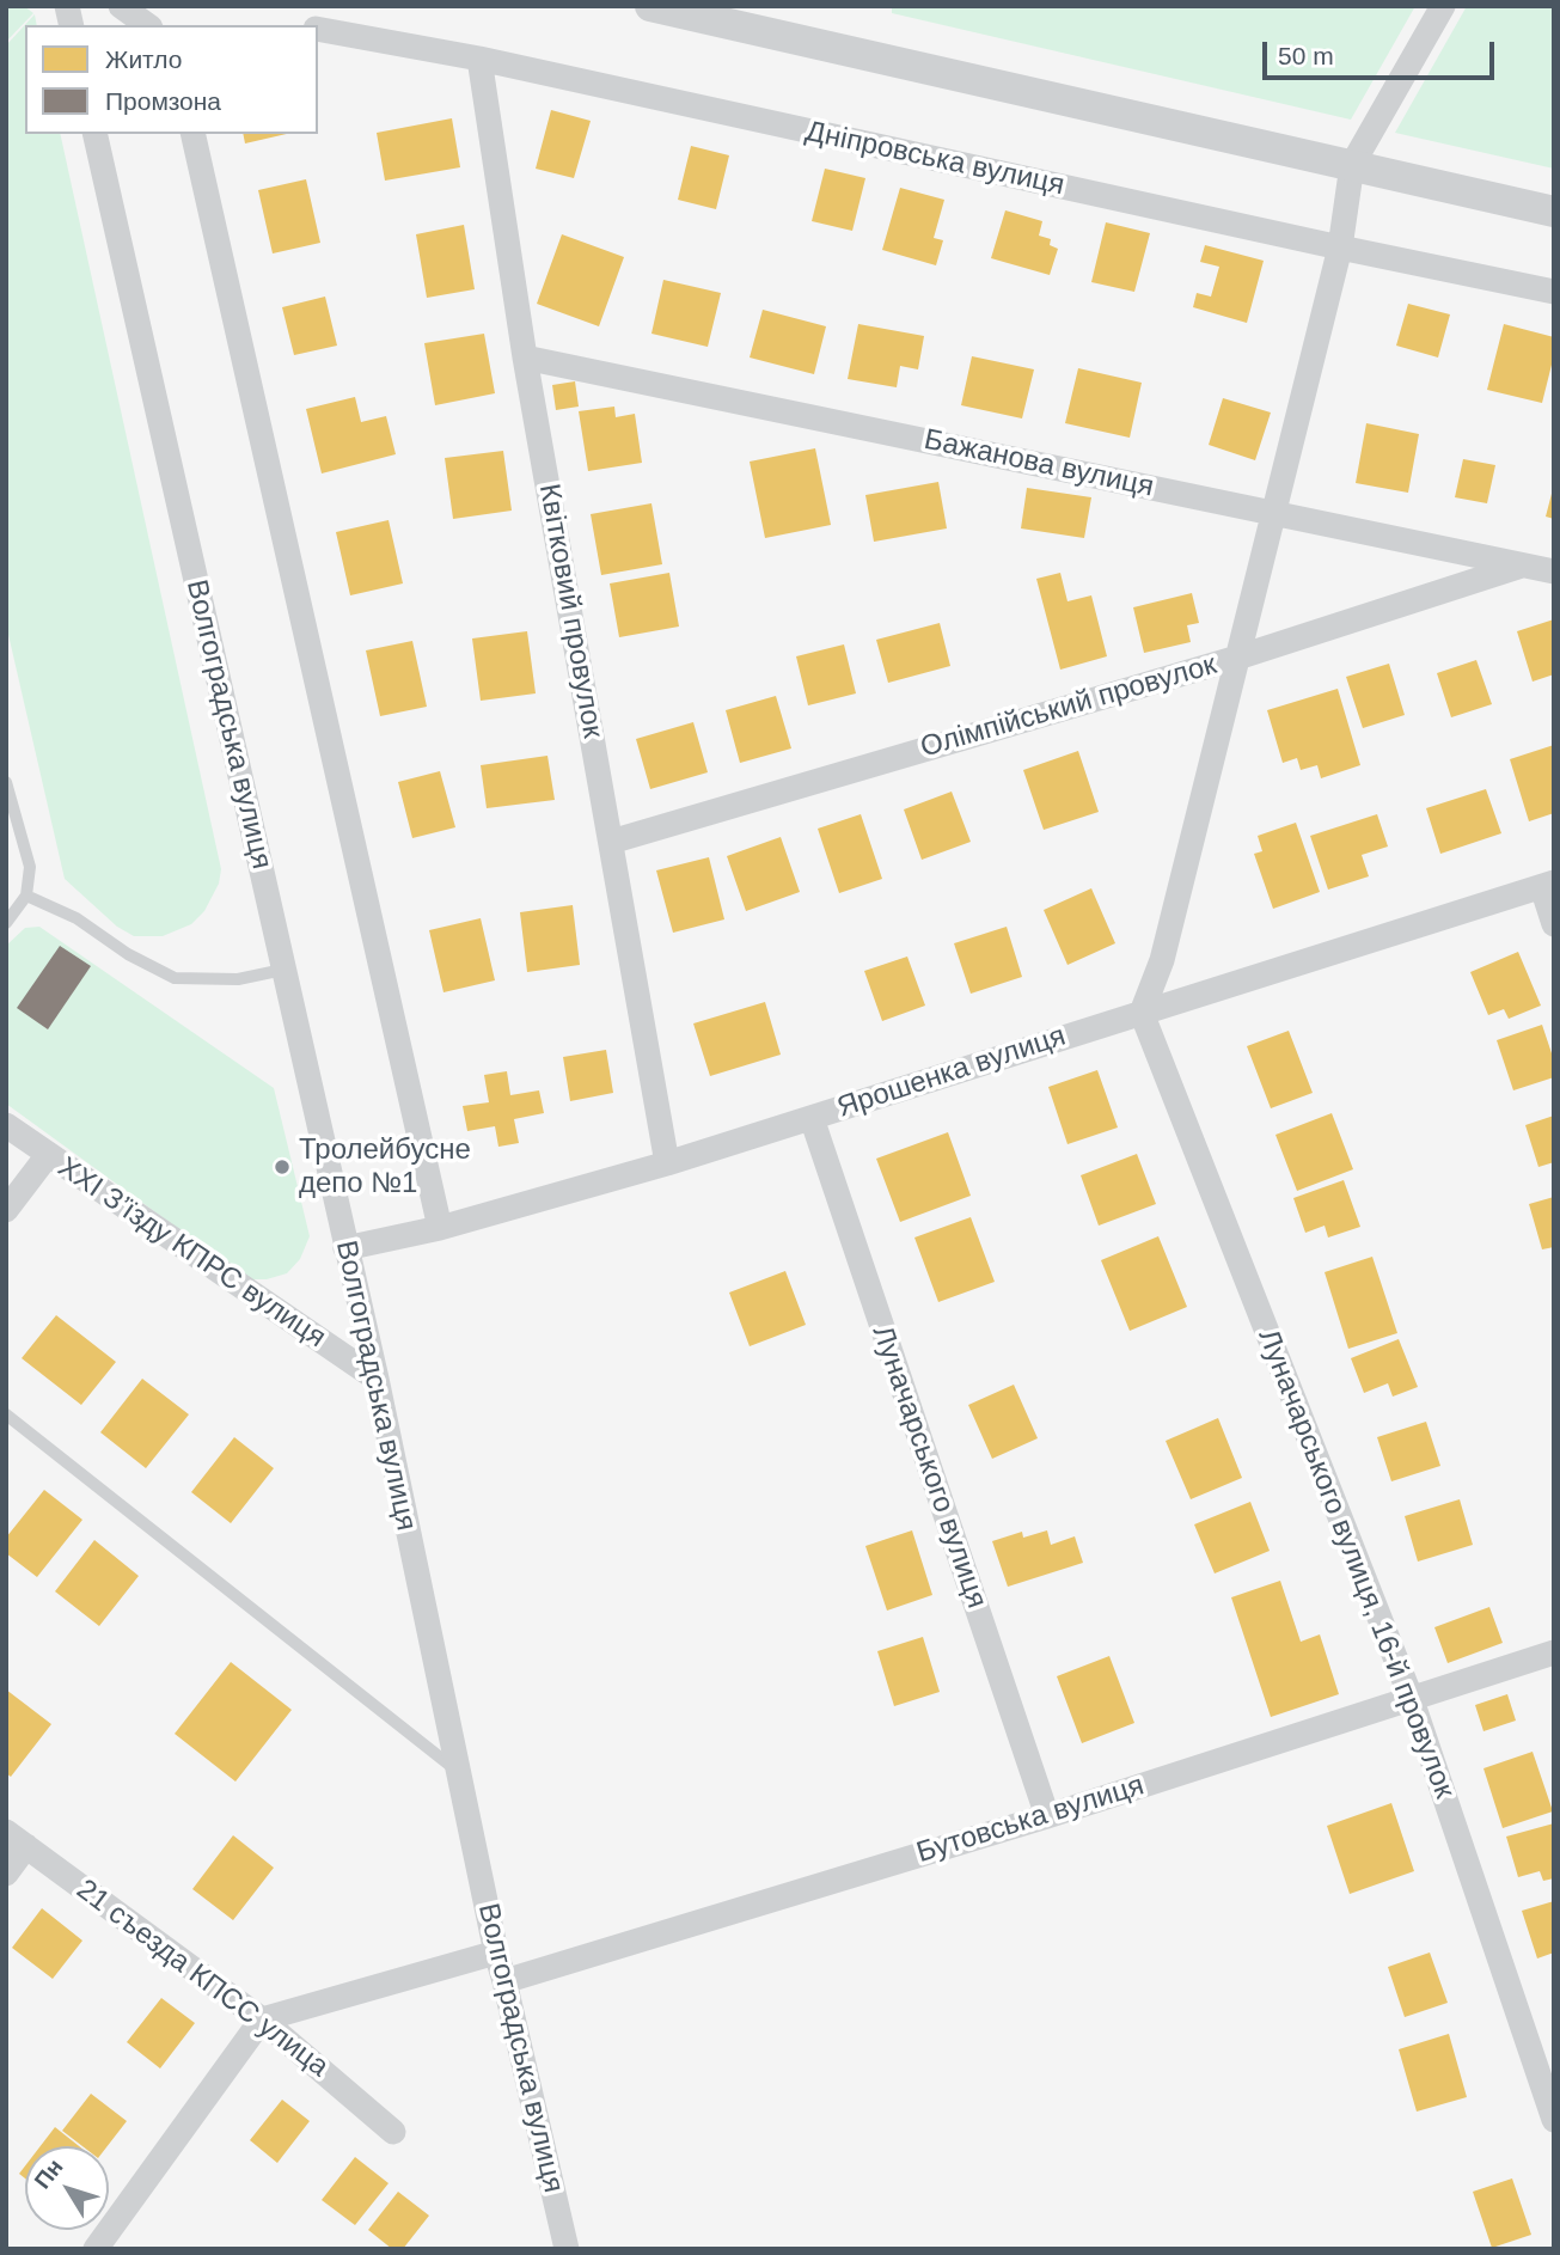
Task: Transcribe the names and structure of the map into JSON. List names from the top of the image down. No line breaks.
{"streets":{"street":["Дніпровська вулиця","Бажанова вулиця","Квітковий провулок","Олімпійський провулок","Волгоградська вулиця","Ярошенка вулиця","XXI З’їзду КПРС вулиця","Луначарського вулиця","Луначарського вулиця, 16-й провулок","Бутовська вулиця","21 съезда КПСС улица"]},"crossings":[["Дніпровська вулиця","Квітковий провулок"],["Бажанова вулиця","Квітковий провулок"],["Бажанова вулиця","Олімпійський провулок"],["Квітковий провулок","Олімпійський провулок"],["Квітковий провулок","Ярошенка вулиця"],["Волгоградська вулиця","Ярошенка вулиця"],["Волгоградська вулиця","XXI З’їзду КПРС вулиця"],["Волгоградська вулиця","Бутовська вулиця"],["Ярошенка вулиця","Луначарського вулиця"],["Ярошенка вулиця","Луначарського вулиця, 16-й провулок"],["Луначарського вулиця","Бутовська вулиця"],["Луначарського вулиця, 16-й провулок","Бутовська вулиця"]],"places":["Тролейбусне депо №1"],"legend":["Житло","Промзона"],"scale_bar":"50 m","north":"top left"}
